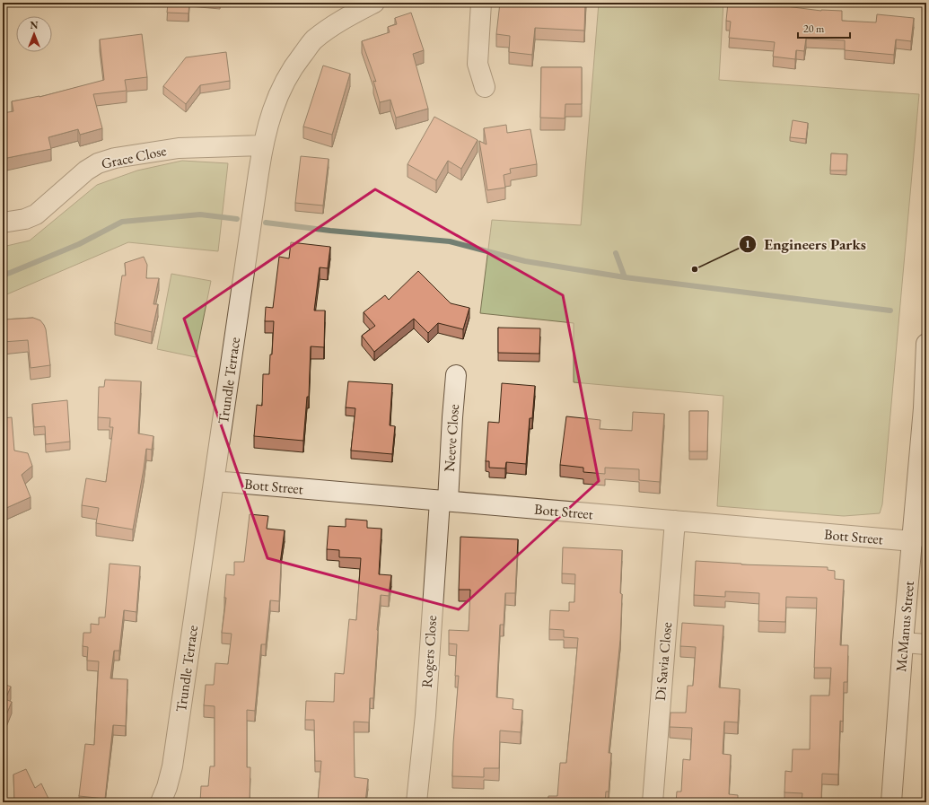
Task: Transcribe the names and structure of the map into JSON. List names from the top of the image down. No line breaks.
{"streets":{"street":["Grace Close","Trundle Terrace","Neeve Close","Bott Street","McManus Street","Rogers Close","Di Savia Close"]},"crossings":[["Grace Close","Trundle Terrace"],["Trundle Terrace","Bott Street"],["Neeve Close","Bott Street"],["Neeve Close","Rogers Close"],["Bott Street","McManus Street"],["Bott Street","Rogers Close"],["Bott Street","Di Savia Close"]],"places":["Engineers Parks"],"scale_bar":"20 m","north":"top"}
